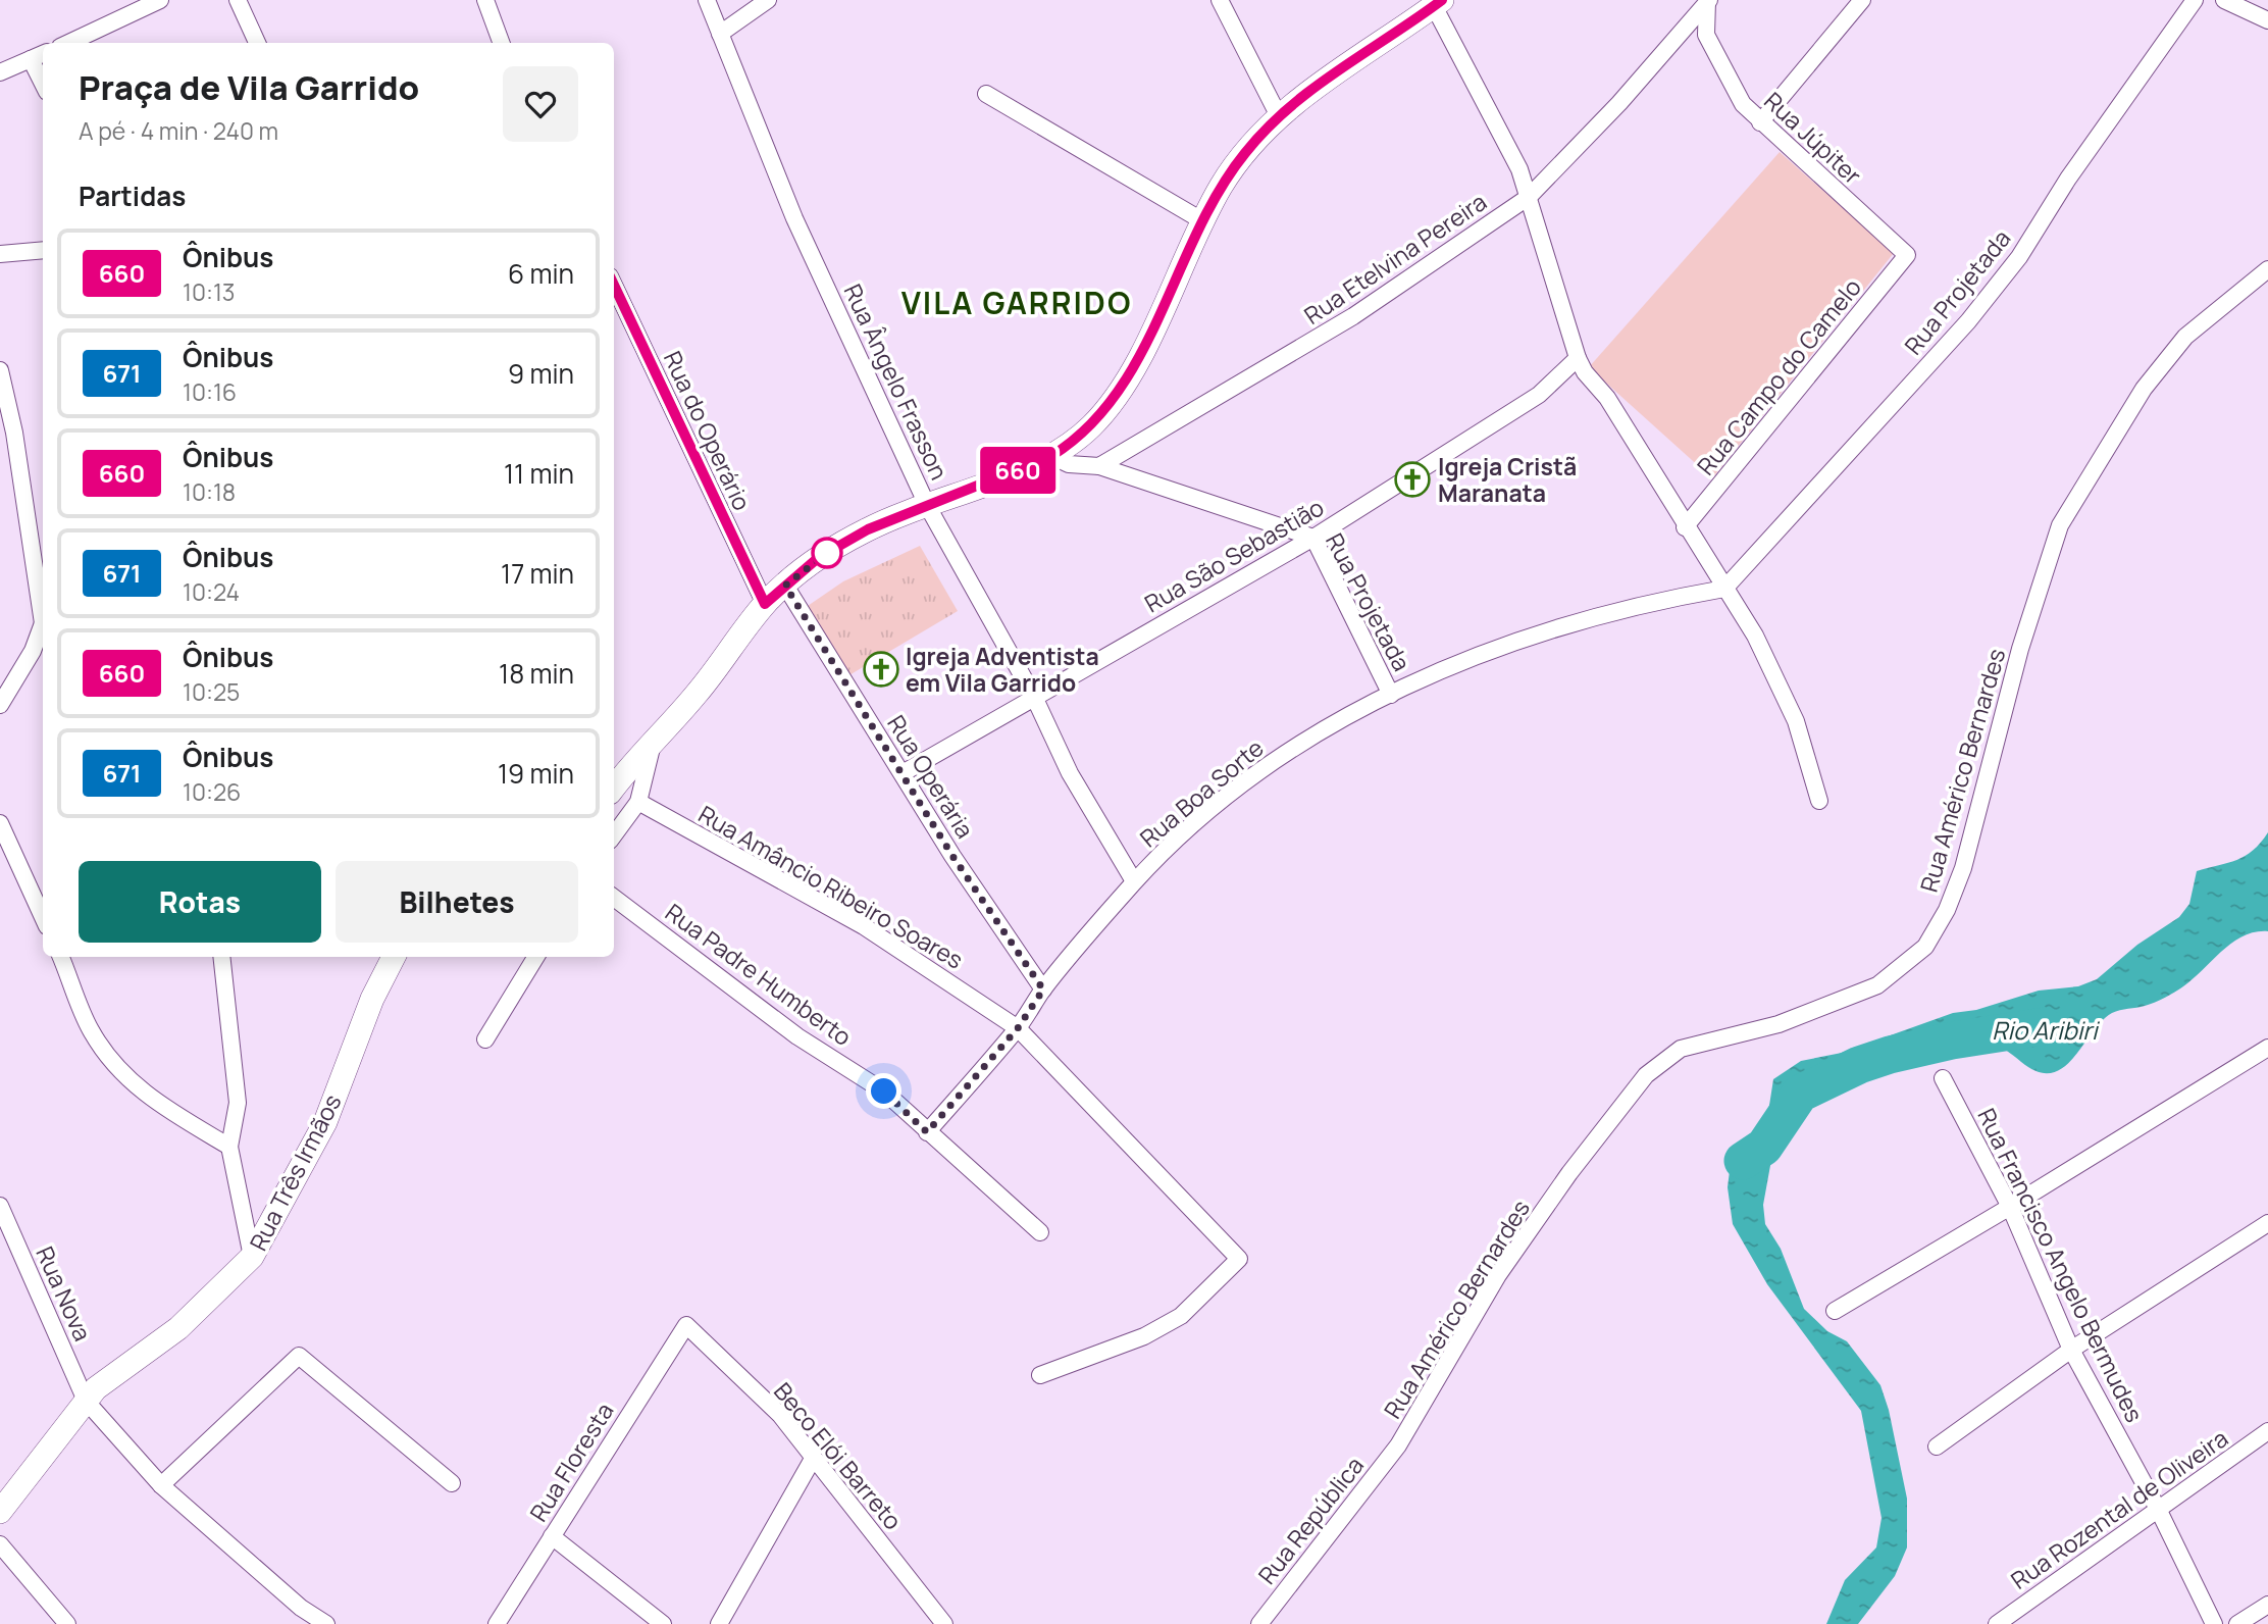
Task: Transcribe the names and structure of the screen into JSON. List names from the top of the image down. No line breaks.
{"streets":{"street":["Rua Júpiter","Rua Etelvina Pereira","Rua Projetada","Rua Campo do Camelo","Rua Ângelo Frasson","Rua do Operário","Rua São Sebastião","Rua Américo Bernardes","Rua Operária","Rua Boa Sorte","Rua Amâncio Ribeiro Soares","Rua Padre Humberto","Rua Três Irmãos","Rua Francisco Angelo Bermudes","Rua Nova","Beco Elói Barreto","Rua Floresta","Rua Rozental de Oliveira","Rua República"]},"crossings":[["Rua Júpiter","Rua Etelvina Pereira"],["Rua Júpiter","Rua Campo do Camelo"],["Rua Etelvina Pereira","Rua Projetada"],["Rua Projetada","Rua São Sebastião"],["Rua Projetada","Rua Boa Sorte"],["Rua Ângelo Frasson","Rua São Sebastião"],["Rua Ângelo Frasson","Rua Boa Sorte"],["Rua São Sebastião","Rua Operária"],["Rua Américo Bernardes","Rua República"],["Rua Operária","Rua Boa Sorte"],["Rua Boa Sorte","Rua Amâncio Ribeiro Soares"],["Rua Boa Sorte","Rua Padre Humberto"],["Rua Três Irmãos","Rua Nova"],["Rua Francisco Angelo Bermudes","Rua Rozental de Oliveira"],["Beco Elói Barreto","Rua Floresta"]],"districts":["VILA GARRIDO"],"water":["Rio Aribiri"],"places":{"church":["Igreja Cristã Maranata","Igreja Adventista em Vila Garrido"]},"lines":["bus line 660"],"page":{"on_map":"660","heading":[["Praça de Vila Garrido","A pé · 4 min · 240 m"],"Partidas"],"list":[{"mark":"660","name":"Ônibus","note":"10:13","value":"6 min"},{"mark":"671","name":"Ônibus","note":"10:16","value":"9 min"},{"mark":"660","name":"Ônibus","note":"10:18","value":"11 min"},{"mark":"671","name":"Ônibus","note":"10:24","value":"17 min"},{"mark":"660","name":"Ônibus","note":"10:25","value":"18 min"},{"mark":"671","name":"Ônibus","note":"10:26","value":"19 min"}],"buttons":["Rotas","Bilhetes"]}}
